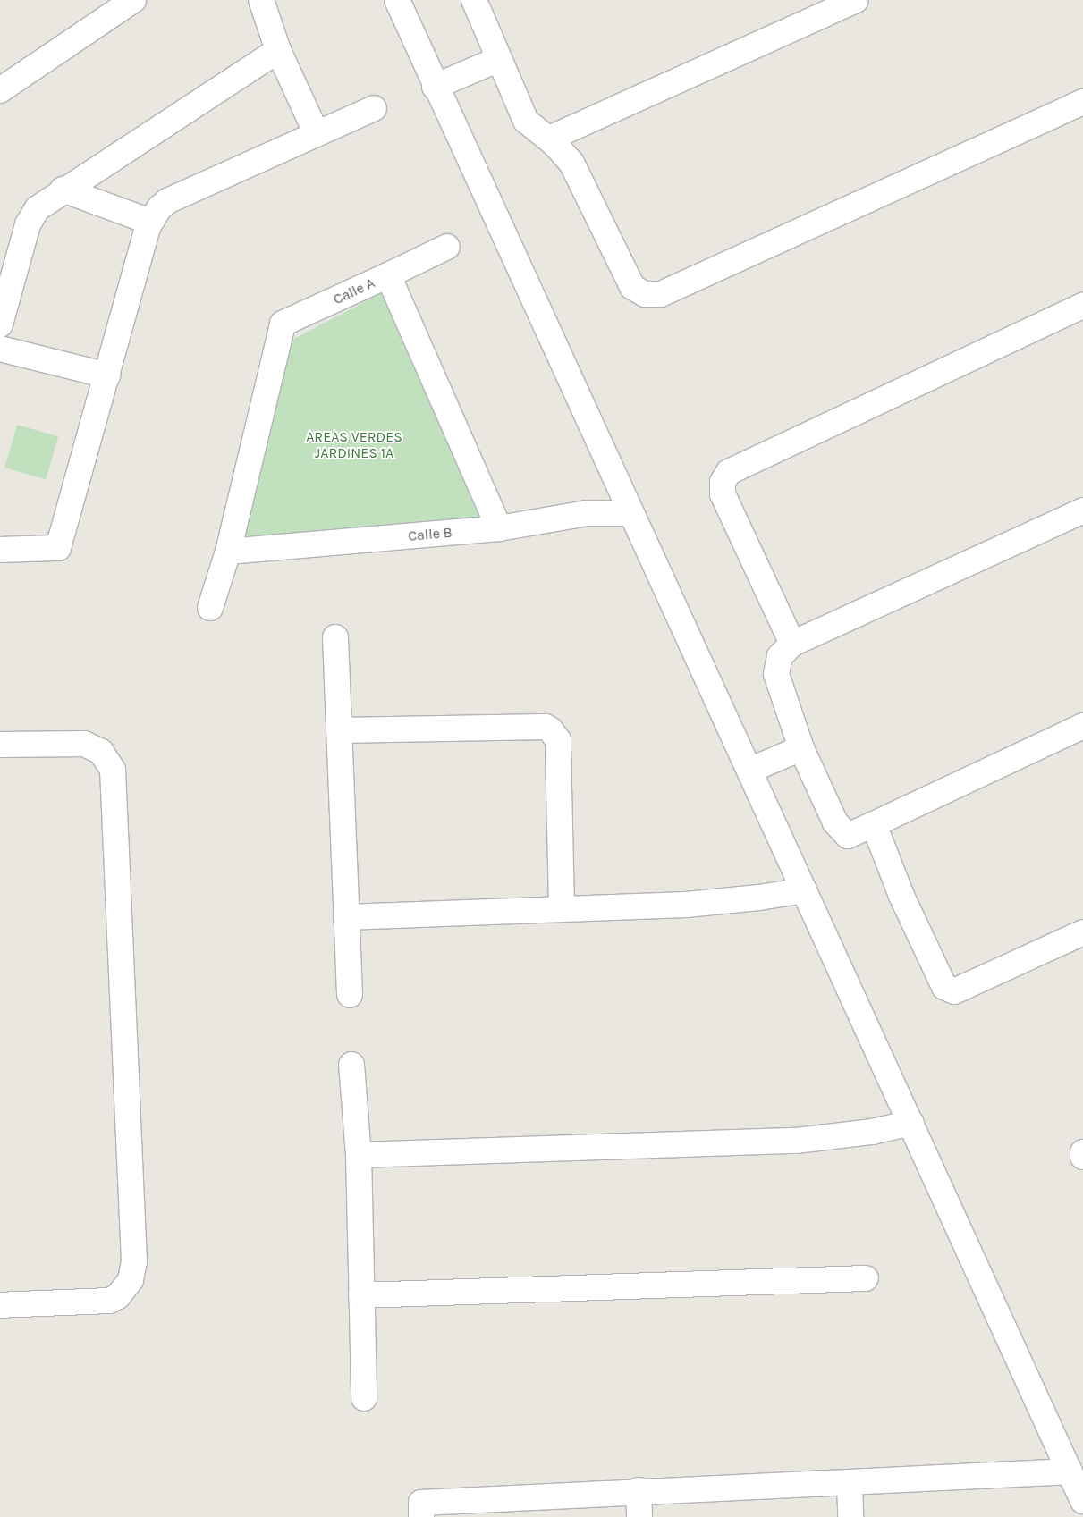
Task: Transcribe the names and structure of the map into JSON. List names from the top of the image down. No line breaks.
{"streets":{"street":["Calle A","Calle B"]},"crossings":[["Calle A","Calle B"]],"parks":["AREAS VERDES JARDINES 1A"]}
